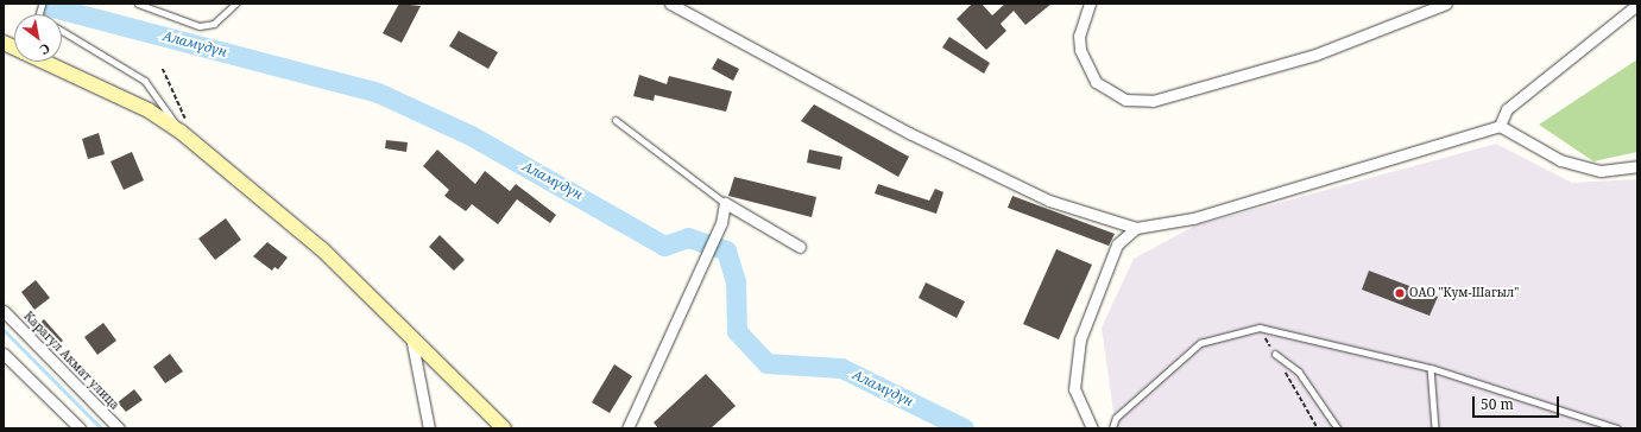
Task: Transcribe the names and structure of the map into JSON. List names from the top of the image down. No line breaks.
{"streets":{"street":["Карагул Акмат улица"]},"water":["Аламүдүн"],"places":["ОАО \"Кум-Шагыл\""],"scale_bar":"50 m","north":"bottom right"}
